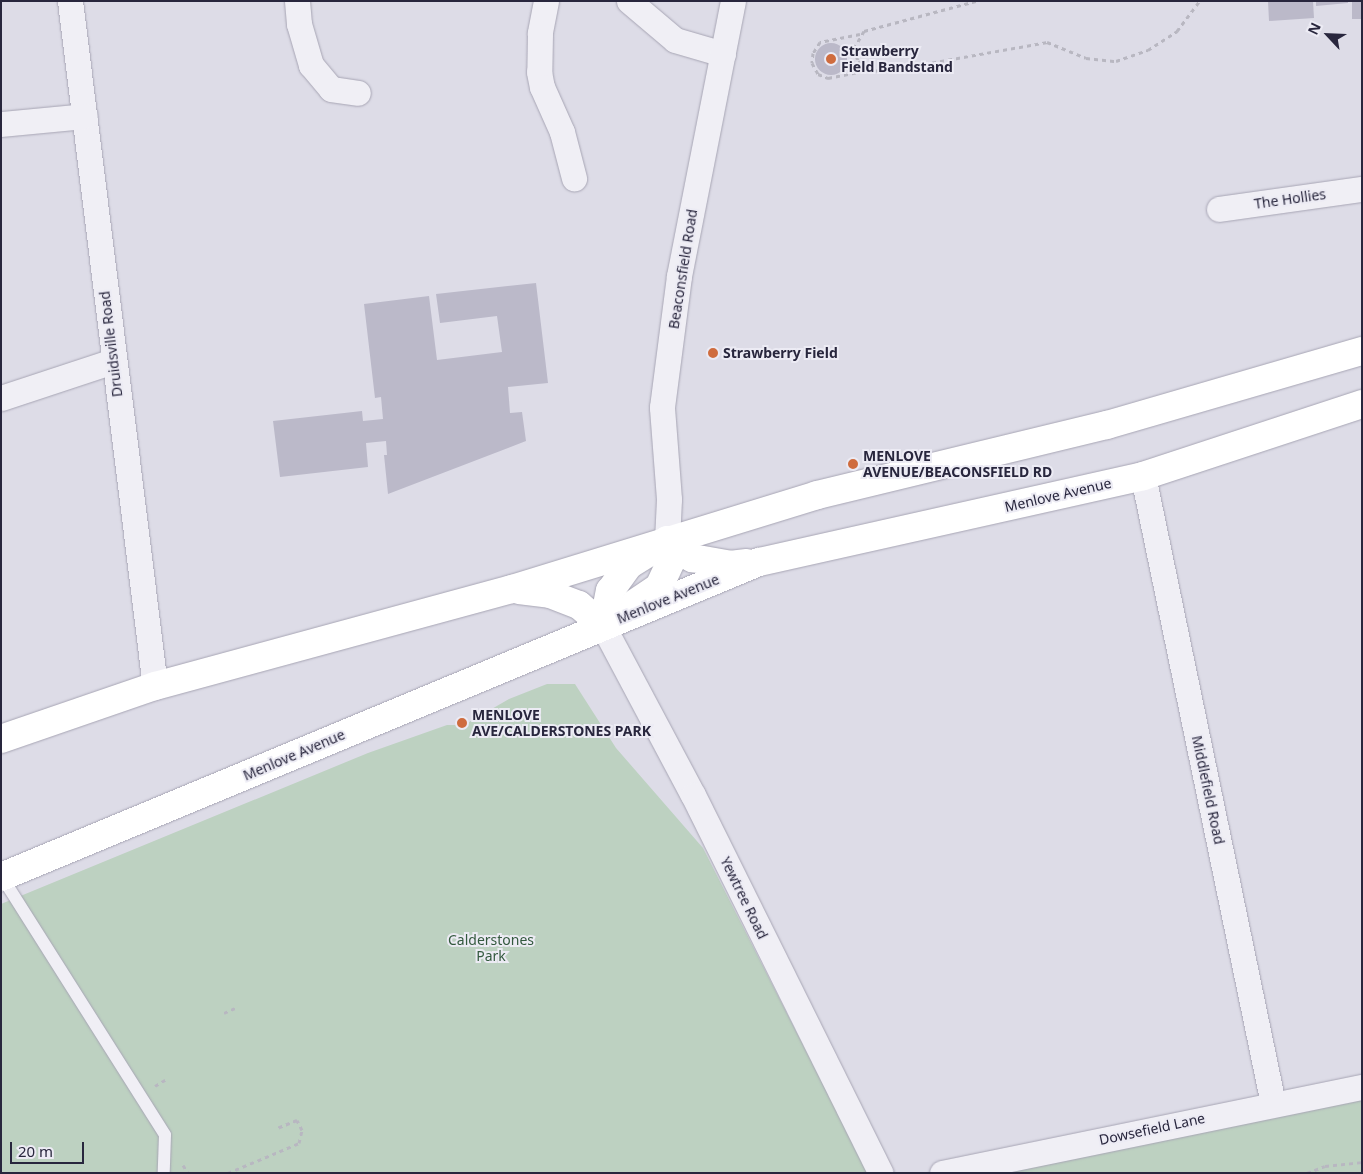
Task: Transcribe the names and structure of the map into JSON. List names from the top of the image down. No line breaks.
{"streets":{"highway":["Menlove Avenue"],"street":["The Hollies","Beaconsfield Road","Druidsville Road","Middlefield Road","Yewtree Road","Dowsefield Lane"]},"crossings":[["Menlove Avenue","Middlefield Road"],["Menlove Avenue","Yewtree Road"],["Middlefield Road","Dowsefield Lane"]],"parks":["Calderstones Park"],"places":["Strawberry Field Bandstand","Strawberry Field","MENLOVE AVENUE/BEACONSFIELD RD","MENLOVE AVE/CALDERSTONES PARK"],"scale_bar":"20 m","north":"top left"}
